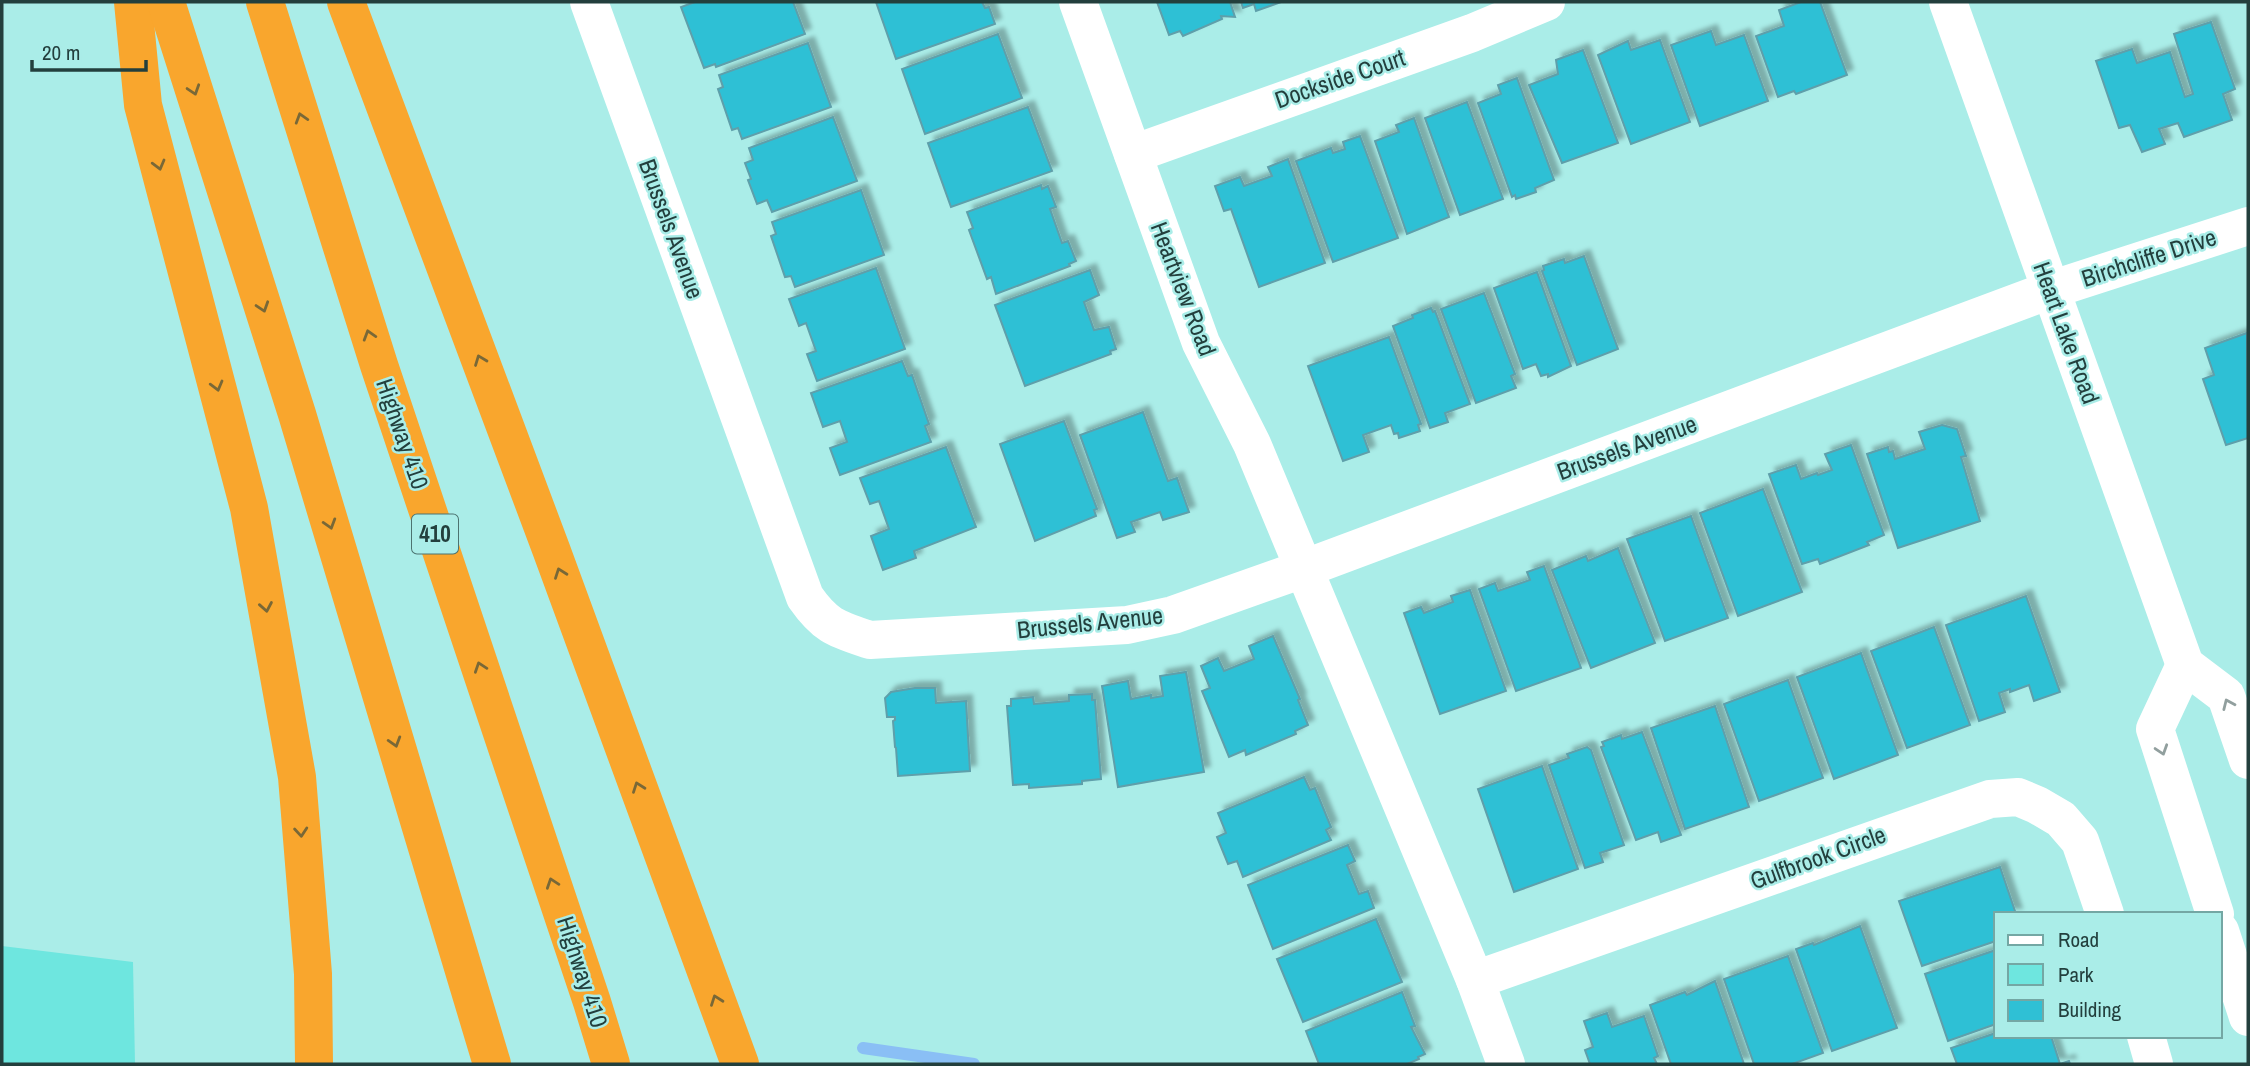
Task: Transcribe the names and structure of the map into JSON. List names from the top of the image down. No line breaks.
{"streets":{"highway":["Highway 410","410"],"street":["Dockside Court","Brussels Avenue","Birchcliffe Drive","Heartview Road","Heart Lake Road","Gulfbrook Circle"]},"crossings":[["Dockside Court","Heartview Road"],["Brussels Avenue","Birchcliffe Drive"],["Brussels Avenue","Heartview Road"],["Brussels Avenue","Heart Lake Road"],["Birchcliffe Drive","Heart Lake Road"]],"legend":["Road","Park","Building"],"scale_bar":"20 m"}
